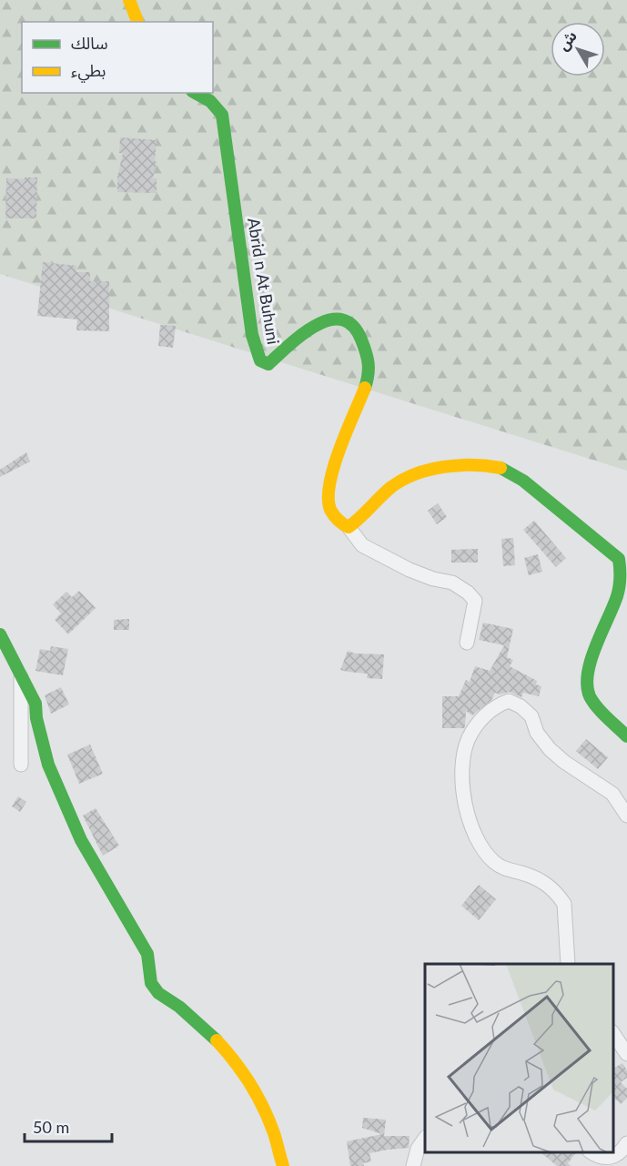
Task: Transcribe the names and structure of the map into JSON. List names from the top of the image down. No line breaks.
{"streets":{"street":["Abrid n At Buhuni"]},"legend":["سالك","بطيء"],"scale_bar":"50 m","north":"top left"}
